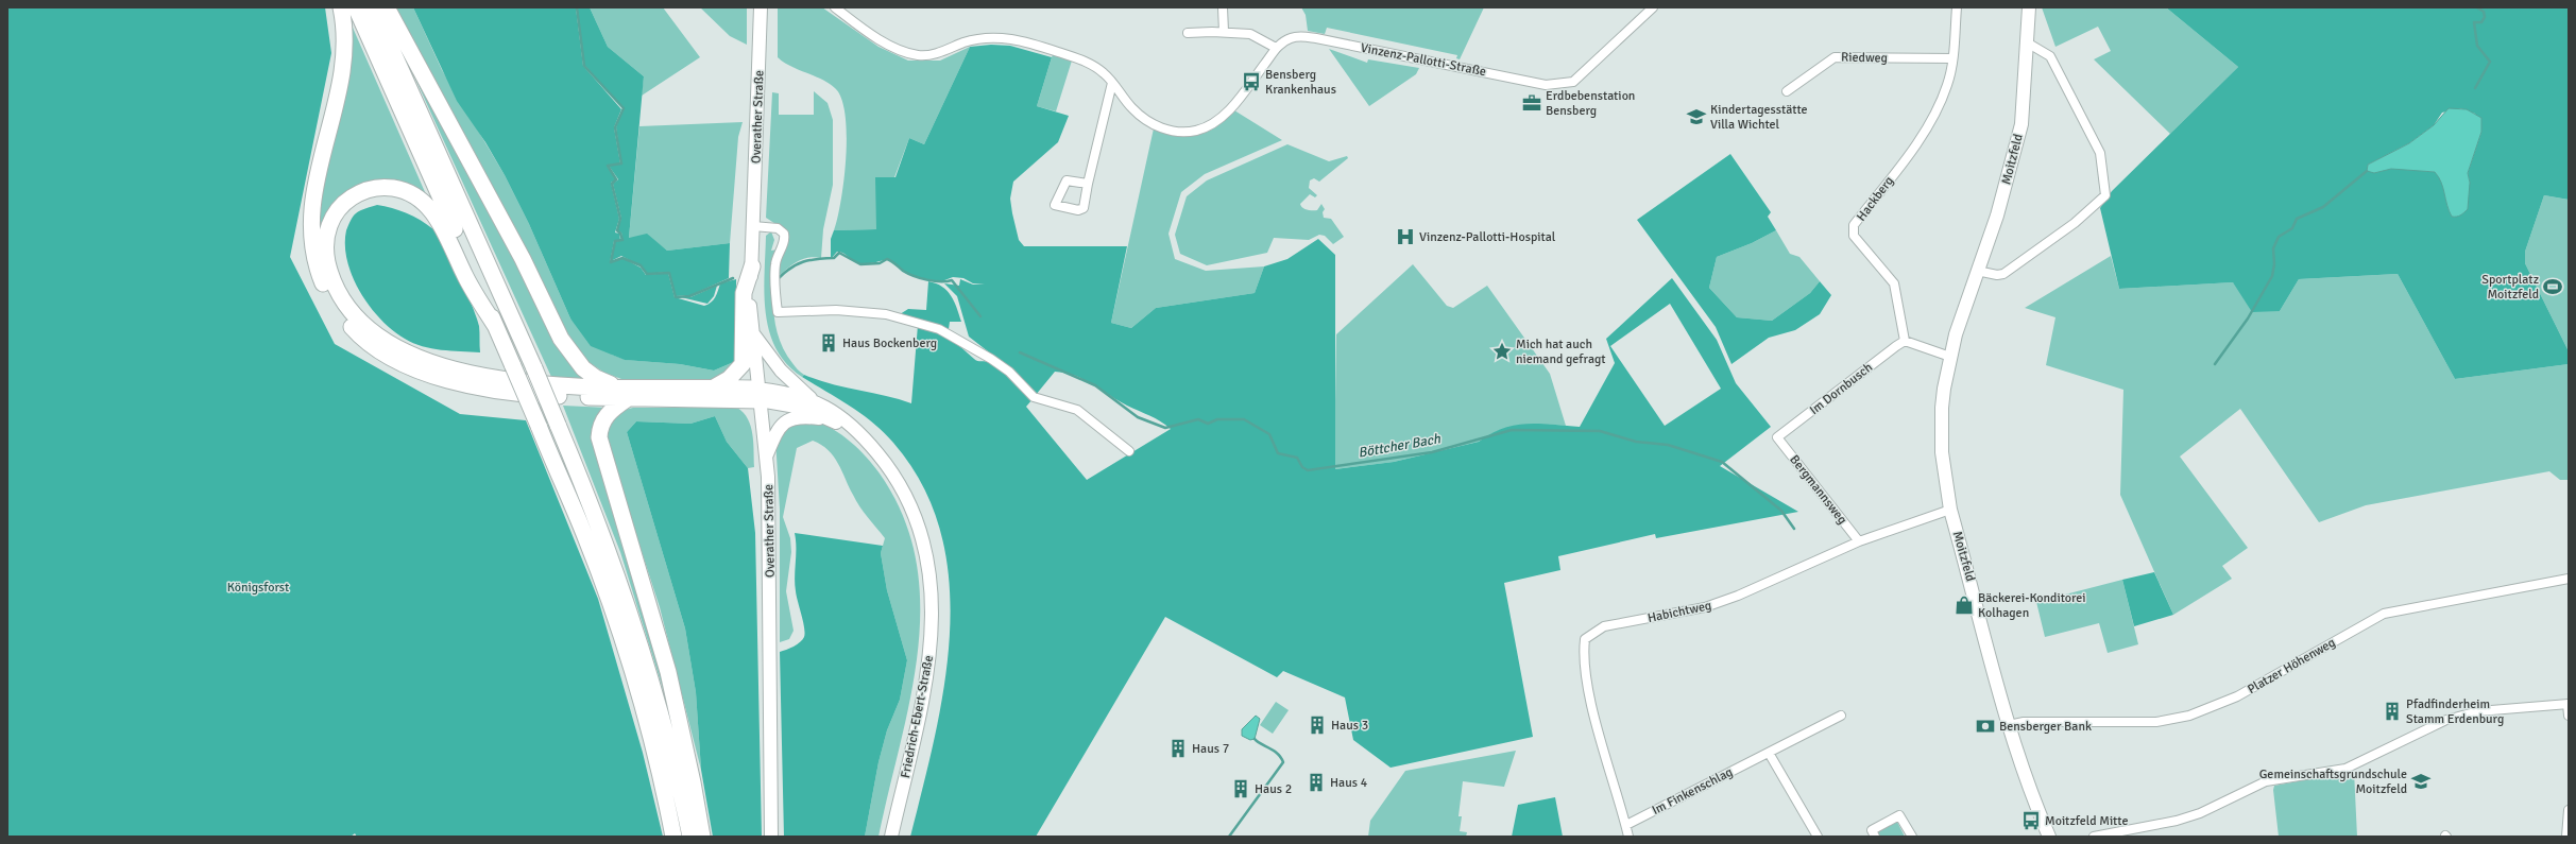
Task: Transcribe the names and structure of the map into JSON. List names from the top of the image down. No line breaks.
{"streets":{"main road":["Overather Straße","Moitzfeld","Friedrich-Ebert-Straße"],"street":["Riedweg","Vinzenz-Pallotti-Straße","Hackberg","Im Dornbusch","Bergmannsweg","Habichtweg","Platzer Höhenweg","Im Finkenschlag"]},"crossings":[["Riedweg","Hackberg"],["Moitzfeld","Habichtweg"],["Moitzfeld","Platzer Höhenweg"],["Hackberg","Im Dornbusch"],["Im Dornbusch","Bergmannsweg"],["Bergmannsweg","Habichtweg"],["Habichtweg","Im Finkenschlag"]],"water":["Böttcher Bach"],"parks":["Königsforst"],"places":{"bus stop":["Bensberg Krankenhaus","Moitzfeld Mitte"],"office":["Erdbebenstation Bensberg"],"school or university":["Kindertagesstätte Villa Wichtel","Gemeinschaftsgrundschule Moitzfeld"],"hospital":["Vinzenz-Pallotti-Hospital"],"sports":["Sportplatz Moitzfeld"],"building":["Haus Bockenberg","Pfadfinderheim Stamm Erdenburg","Haus 3","Haus 7","Haus 4","Haus 2"],"place":["Mich hat auch niemand gefragt"],"shop":["Bäckerei-Konditorei Kolhagen"],"bank":["Bensberger Bank"]}}
